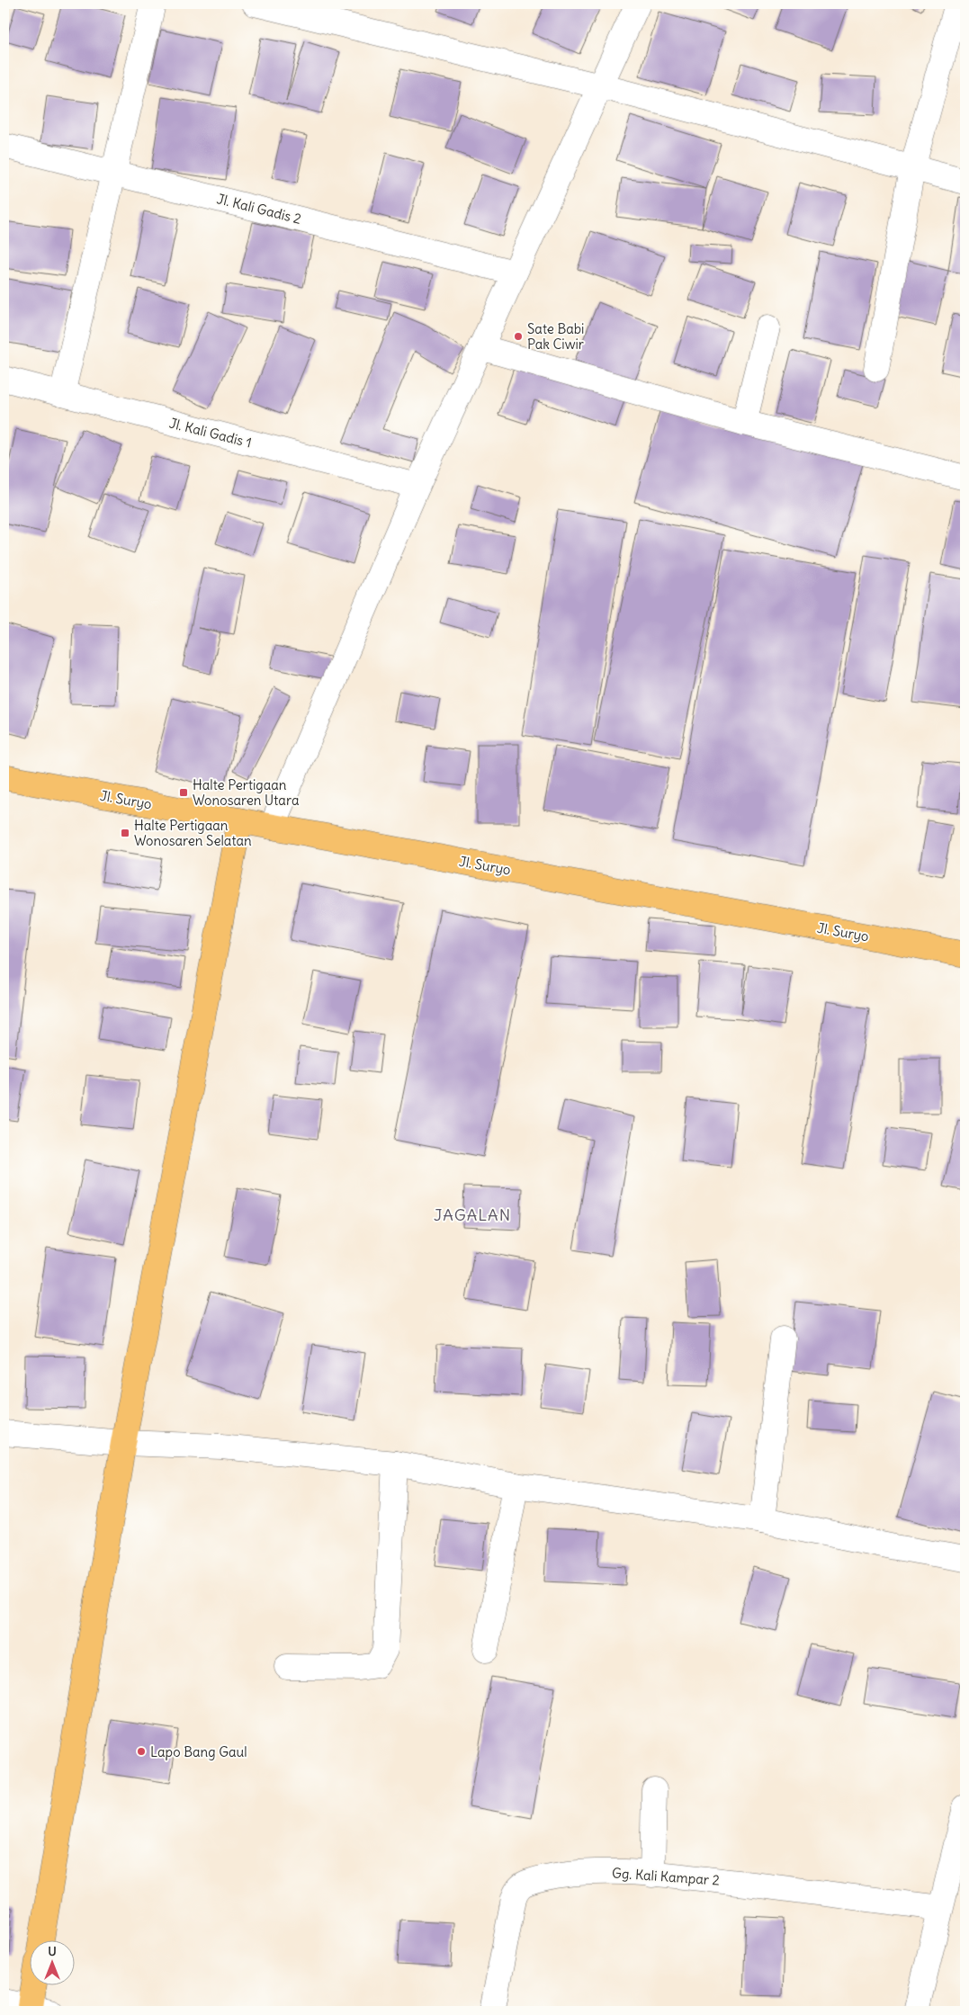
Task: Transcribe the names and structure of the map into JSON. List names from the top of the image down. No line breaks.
{"streets":{"main road":["Jl. Suryo"],"street":["Jl. Kali Gadis 2","Jl. Kali Gadis 1","Gg. Kali Kampar 2"]},"districts":["JAGALAN"],"places":{"other":["Sate Babi Pak Ciwir","Lapo Bang Gaul"],"transit":["Halte Pertigaan Wonosaren Utara","Halte Pertigaan Wonosaren Selatan"]},"north":"top"}
